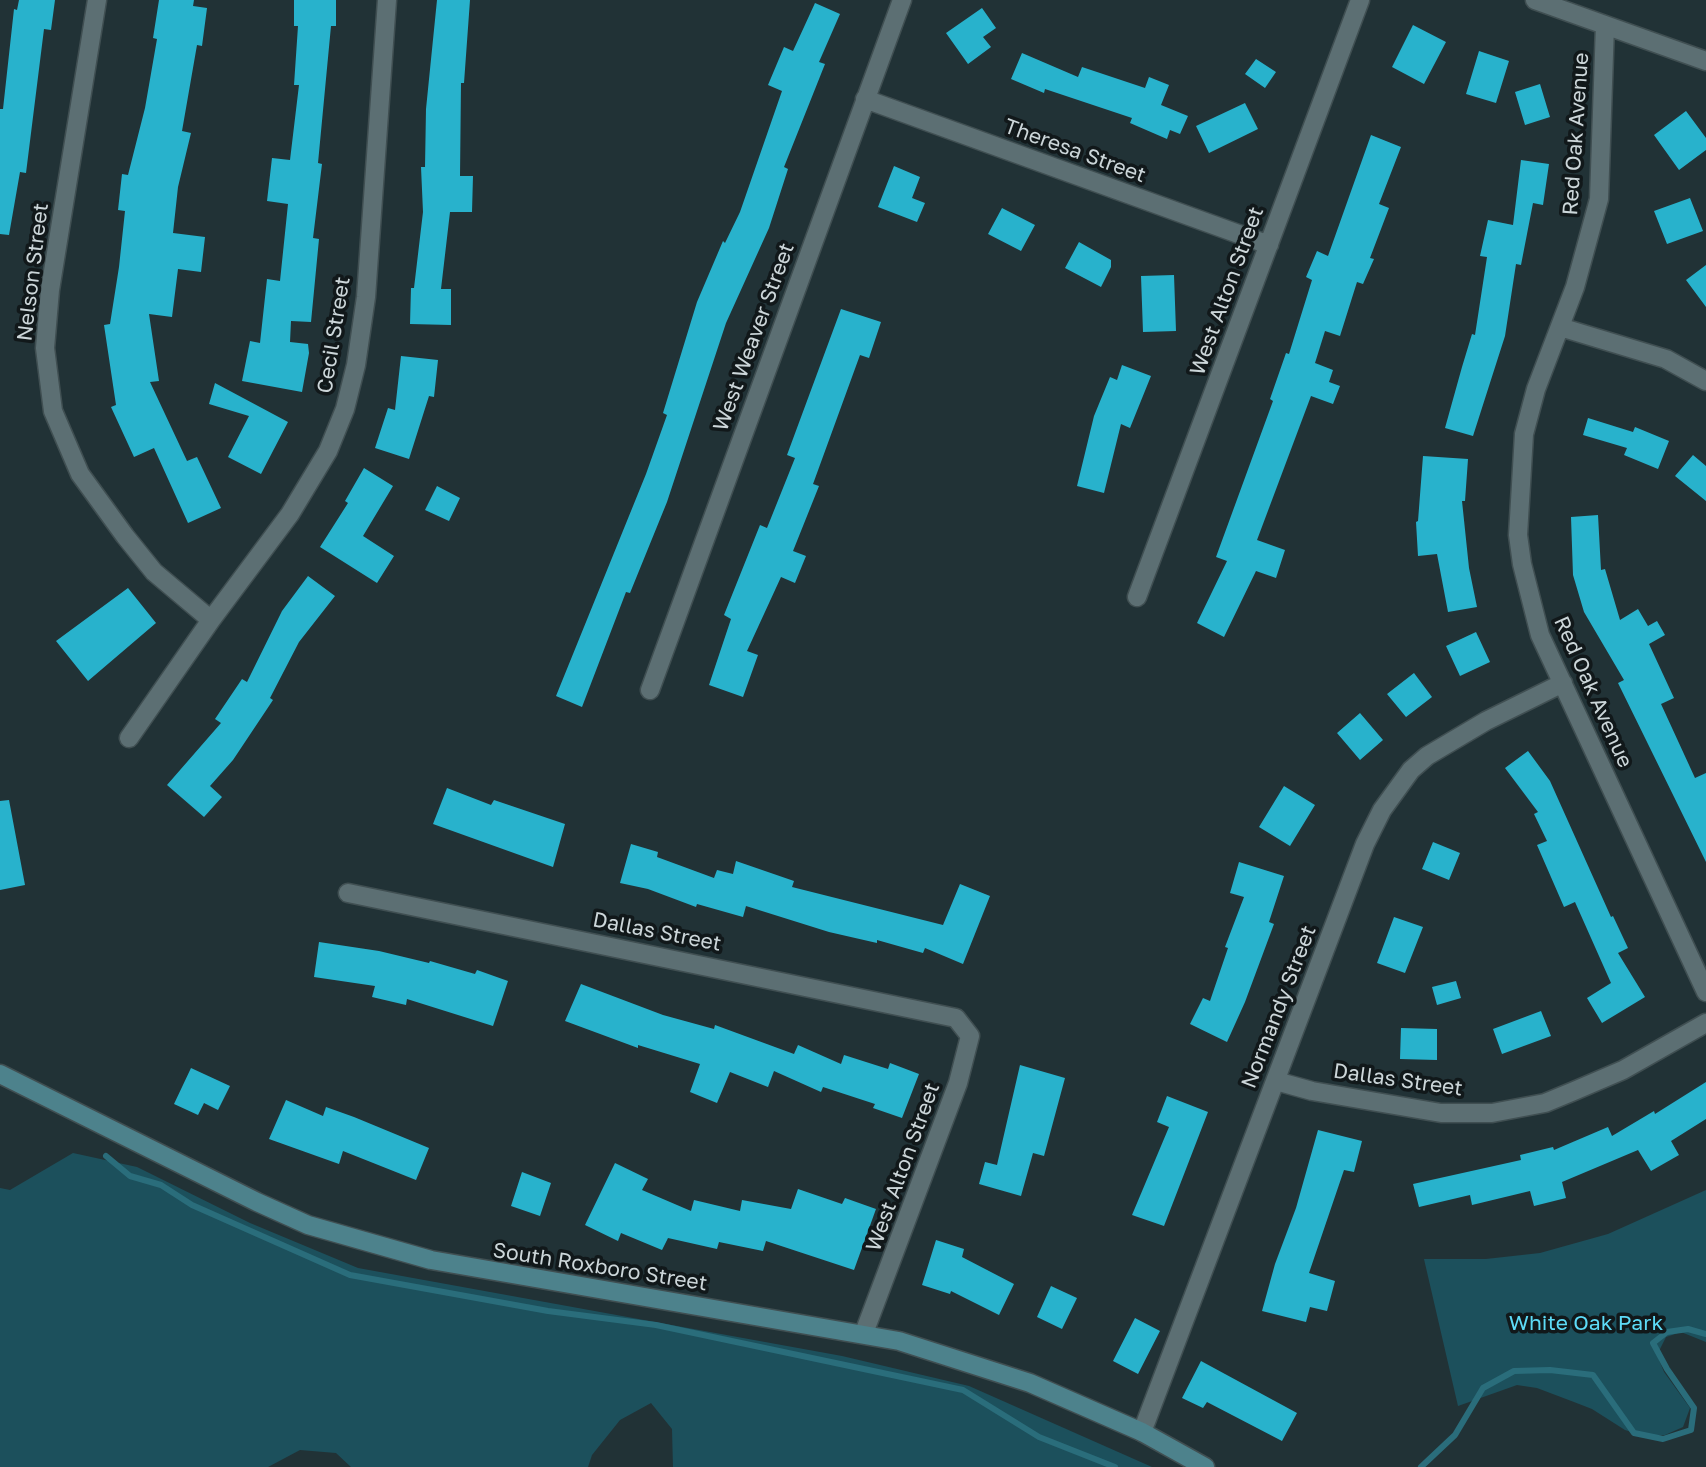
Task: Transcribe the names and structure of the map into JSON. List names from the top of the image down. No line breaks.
{"streets":{"street":["Red Oak Avenue","Theresa Street","Nelson Street","West Alton Street","Cecil Street","West Weaver Street","Dallas Street","Normandy Street","South Roxboro Street"]},"crossings":[["Red Oak Avenue","Normandy Street"],["Theresa Street","West Alton Street"],["Theresa Street","West Weaver Street"],["Nelson Street","Cecil Street"],["West Alton Street","Dallas Street"],["West Alton Street","South Roxboro Street"],["Dallas Street","Normandy Street"],["Normandy Street","South Roxboro Street"]],"parks":["White Oak Park"]}
